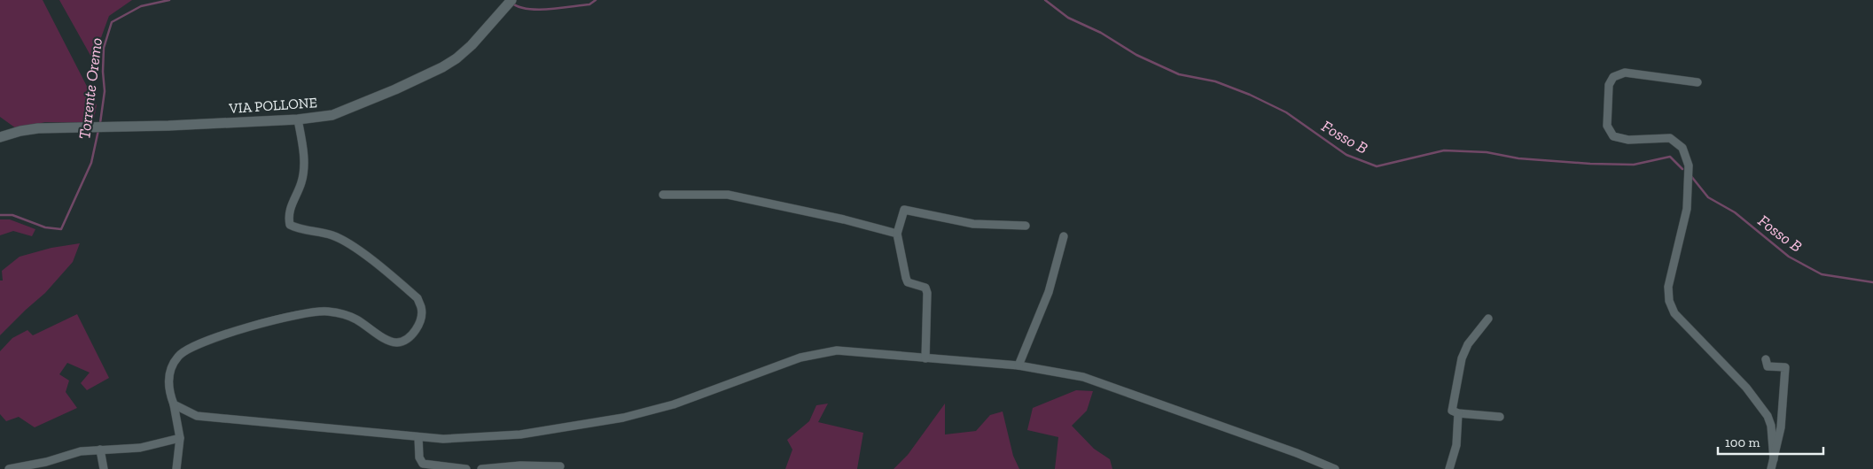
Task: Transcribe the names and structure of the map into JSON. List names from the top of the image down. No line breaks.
{"streets":{"street":["VIA POLLONE"]},"water":["Torrente Oremo","Fosso B"],"scale_bar":"100 m"}
